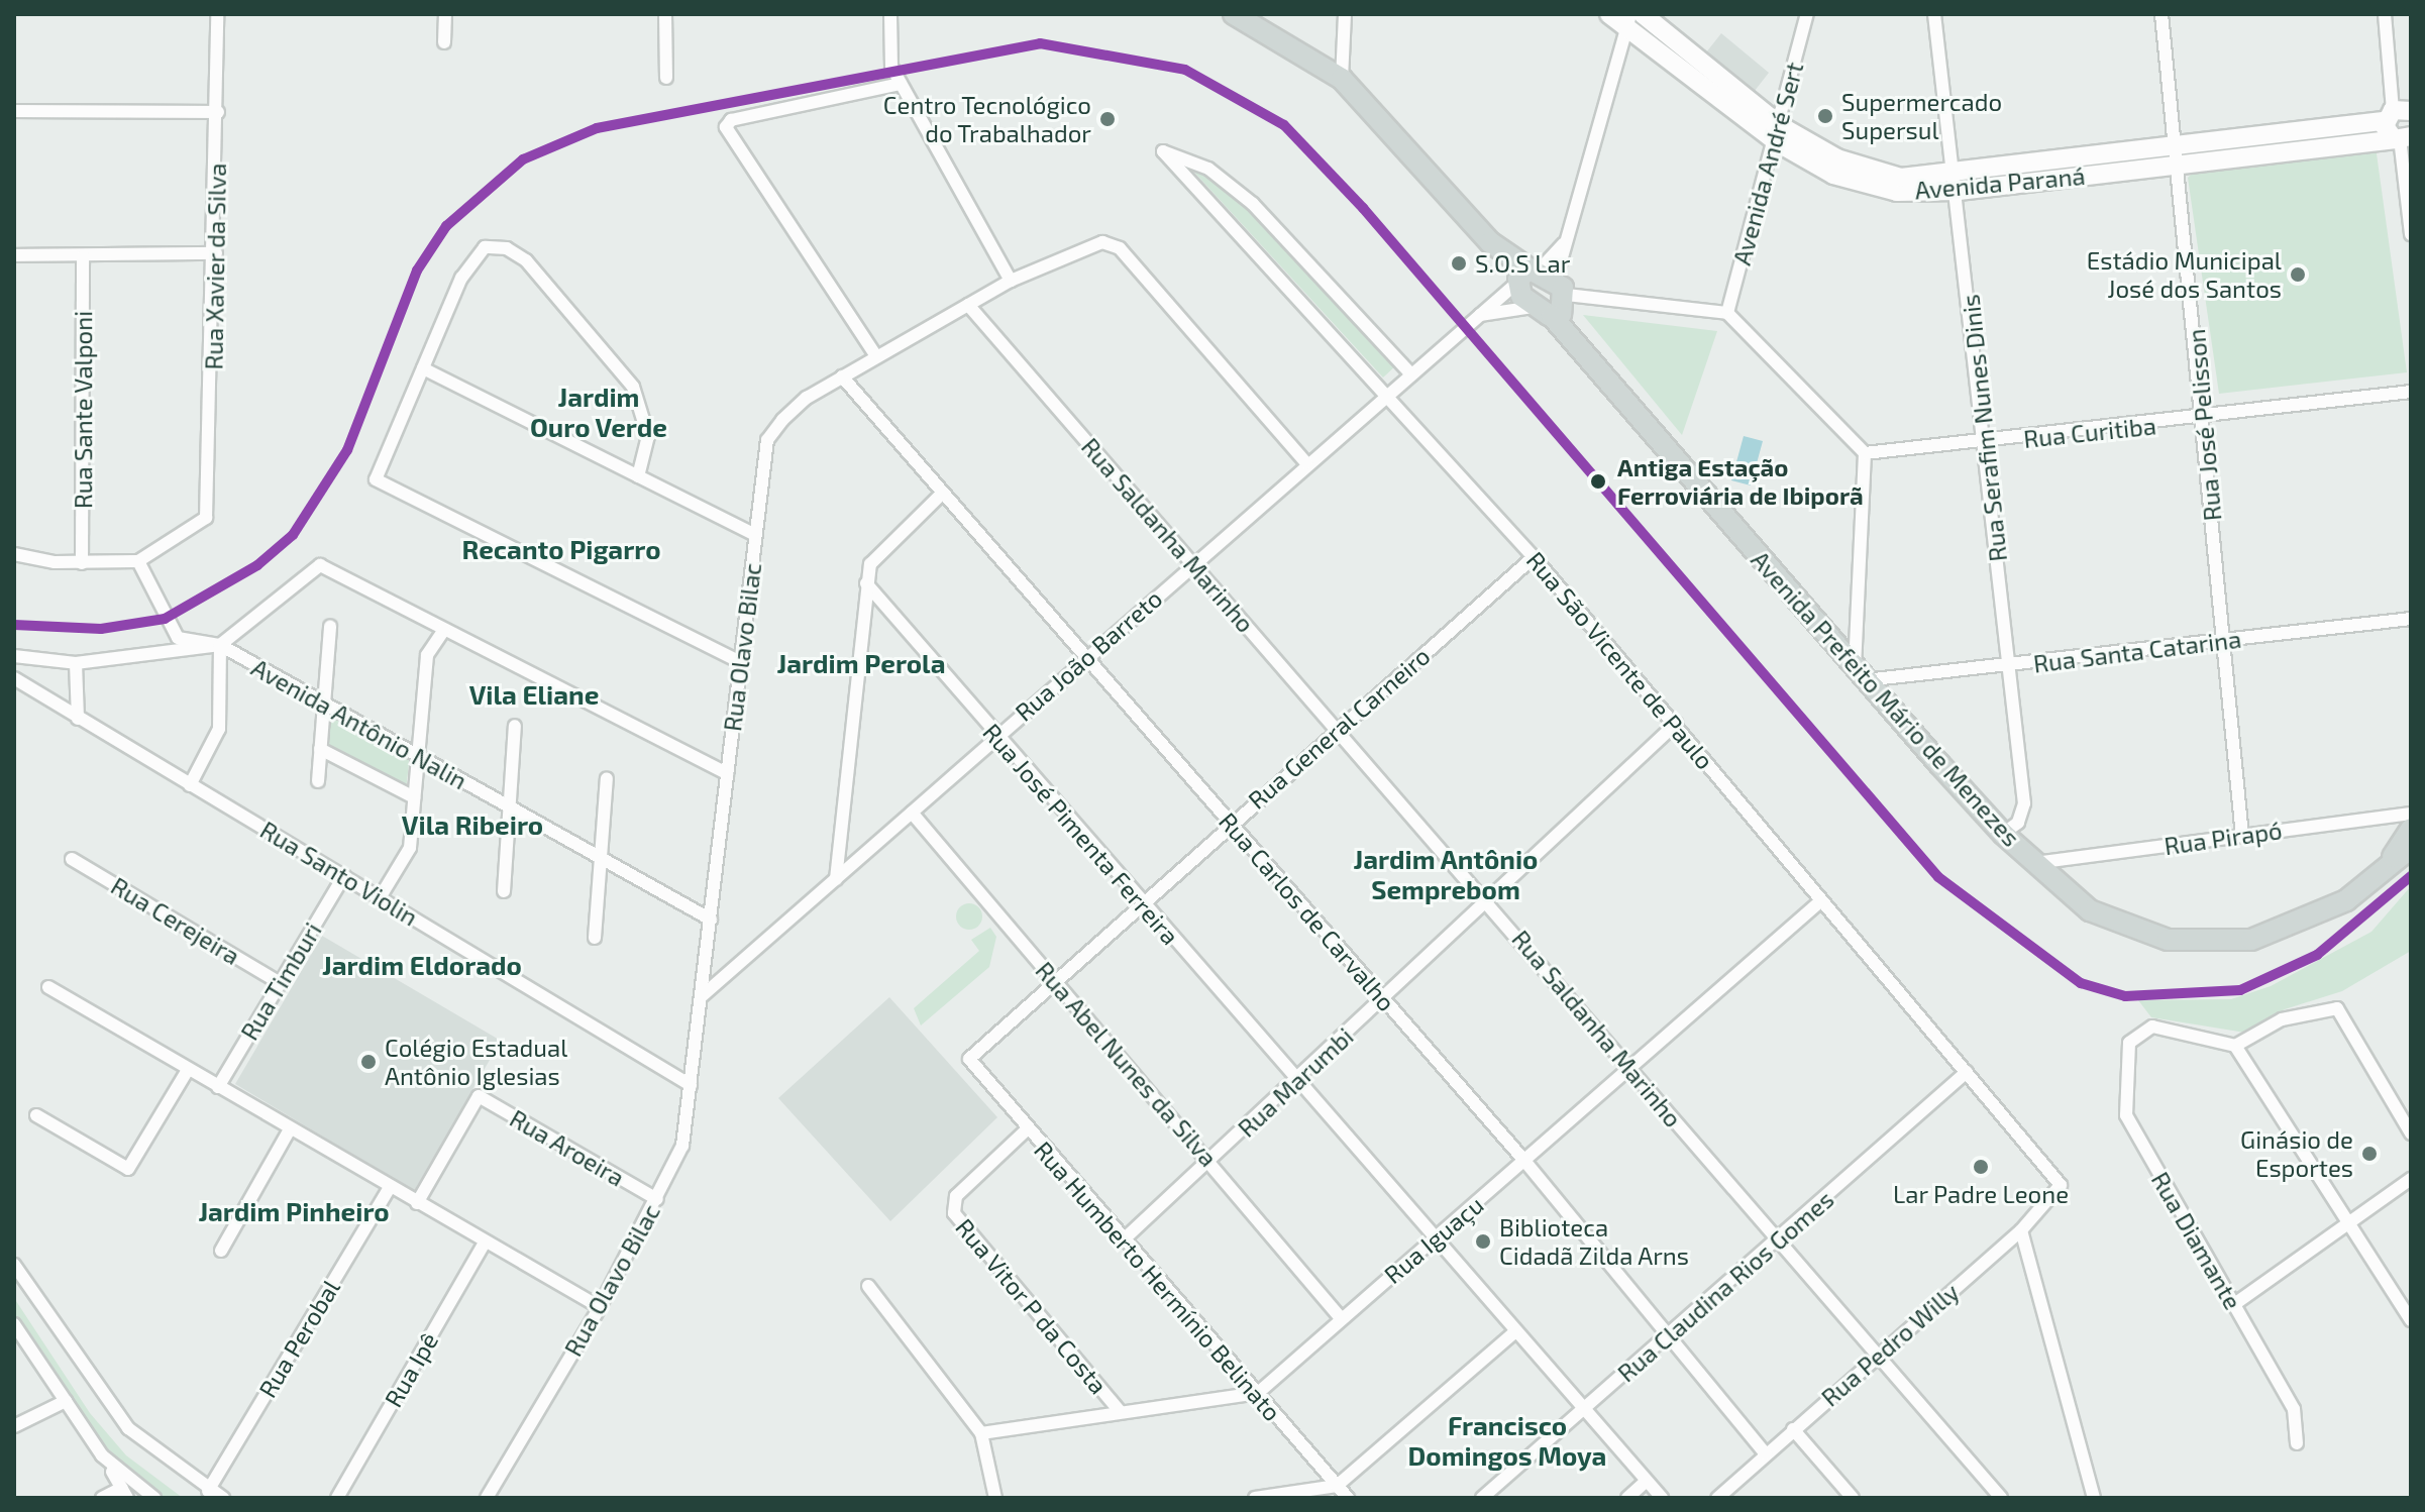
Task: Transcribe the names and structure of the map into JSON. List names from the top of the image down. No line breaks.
{"streets":{"main road":["Avenida Paraná","Avenida Prefeito Mário de Menezes"],"street":["Avenida André Sert","Rua Xavier da Silva","Rua Sante Valponi","Rua José Pelisson","Rua Serafim Nunes Dinis","Rua Curitiba","Rua Saldanha Marinho","Rua Olavo Bilac","Rua Santa Catarina","Rua João Barreto","Rua São Vicente de Paulo","Avenida Antônio Nalin","Rua General Carneiro","Rua José Pimenta Ferreira","Rua Pirapó","Rua Santo Violin","Rua Carlos de Carvalho","Rua Cerejeira","Rua Timburi","Rua Abel Nunes da Silva","Rua Marumbi","Rua Aroeira","Rua Iguaçu","Rua Diamante","Rua Humberto Hermínio Belinato","Rua Claudina Rios Gomes","Rua Vitor P da Costa","Rua Perobal","Rua Pedro Willy","Rua Ipê"]},"crossings":[["Avenida André Sert","Avenida Paraná"],["Avenida Paraná","Rua José Pelisson"],["Avenida Paraná","Rua Serafim Nunes Dinis"],["Avenida Paraná","Rua João Barreto"],["Rua José Pelisson","Rua Curitiba"],["Rua José Pelisson","Rua Santa Catarina"],["Rua José Pelisson","Rua Pirapó"],["Rua Serafim Nunes Dinis","Rua Curitiba"],["Rua Serafim Nunes Dinis","Rua Santa Catarina"],["Rua Serafim Nunes Dinis","Avenida Prefeito Mário de Menezes"],["Rua Saldanha Marinho","Rua Olavo Bilac"],["Rua Saldanha Marinho","Rua João Barreto"],["Rua Saldanha Marinho","Rua General Carneiro"],["Rua Saldanha Marinho","Rua Marumbi"],["Rua Saldanha Marinho","Rua Iguaçu"],["Rua Saldanha Marinho","Rua Claudina Rios Gomes"],["Rua Saldanha Marinho","Rua Pedro Willy"],["Rua Olavo Bilac","Rua João Barreto"],["Rua Olavo Bilac","Avenida Antônio Nalin"],["Rua Olavo Bilac","Rua Santo Violin"],["Rua Olavo Bilac","Rua Carlos de Carvalho"],["Rua Olavo Bilac","Rua Aroeira"],["Rua Santa Catarina","Avenida Prefeito Mário de Menezes"],["Rua João Barreto","Rua São Vicente de Paulo"],["Rua João Barreto","Avenida Prefeito Mário de Menezes"],["Rua João Barreto","Rua José Pimenta Ferreira"],["Rua João Barreto","Rua Carlos de Carvalho"],["Rua João Barreto","Rua Abel Nunes da Silva"],["Rua São Vicente de Paulo","Rua General Carneiro"],["Rua São Vicente de Paulo","Rua Marumbi"],["Rua São Vicente de Paulo","Rua Iguaçu"],["Rua São Vicente de Paulo","Rua Claudina Rios Gomes"],["Rua São Vicente de Paulo","Rua Pedro Willy"],["Avenida Prefeito Mário de Menezes","Rua Pirapó"],["Rua General Carneiro","Rua José Pimenta Ferreira"],["Rua General Carneiro","Rua Carlos de Carvalho"],["Rua General Carneiro","Rua Abel Nunes da Silva"],["Rua General Carneiro","Rua Humberto Hermínio Belinato"],["Rua José Pimenta Ferreira","Rua Marumbi"],["Rua José Pimenta Ferreira","Rua Iguaçu"],["Rua José Pimenta Ferreira","Rua Claudina Rios Gomes"],["Rua Santo Violin","Rua Timburi"],["Rua Carlos de Carvalho","Rua Marumbi"],["Rua Carlos de Carvalho","Rua Iguaçu"],["Rua Carlos de Carvalho","Rua Claudina Rios Gomes"],["Rua Carlos de Carvalho","Rua Pedro Willy"],["Rua Cerejeira","Rua Timburi"],["Rua Abel Nunes da Silva","Rua Marumbi"],["Rua Abel Nunes da Silva","Rua Iguaçu"],["Rua Marumbi","Rua Humberto Hermínio Belinato"],["Rua Iguaçu","Rua Humberto Hermínio Belinato"],["Rua Humberto Hermínio Belinato","Rua Vitor P da Costa"]],"districts":["Jardim Ouro Verde","Recanto Pigarro","Jardim Perola","Vila Eliane","Vila Ribeiro","Jardim Antônio Semprebom","Jardim Eldorado","Jardim Pinheiro","Francisco Domingos Moya"],"places":["Supermercado Supersul","Centro Tecnológico do Trabalhador","S.O.S Lar","Estádio Municipal José dos Santos","Antiga Estação Ferroviária de Ibiporã","Colégio Estadual Antônio Iglesias","Ginásio de Esportes","Lar Padre Leone","Biblioteca Cidadã Zilda Arns"]}
